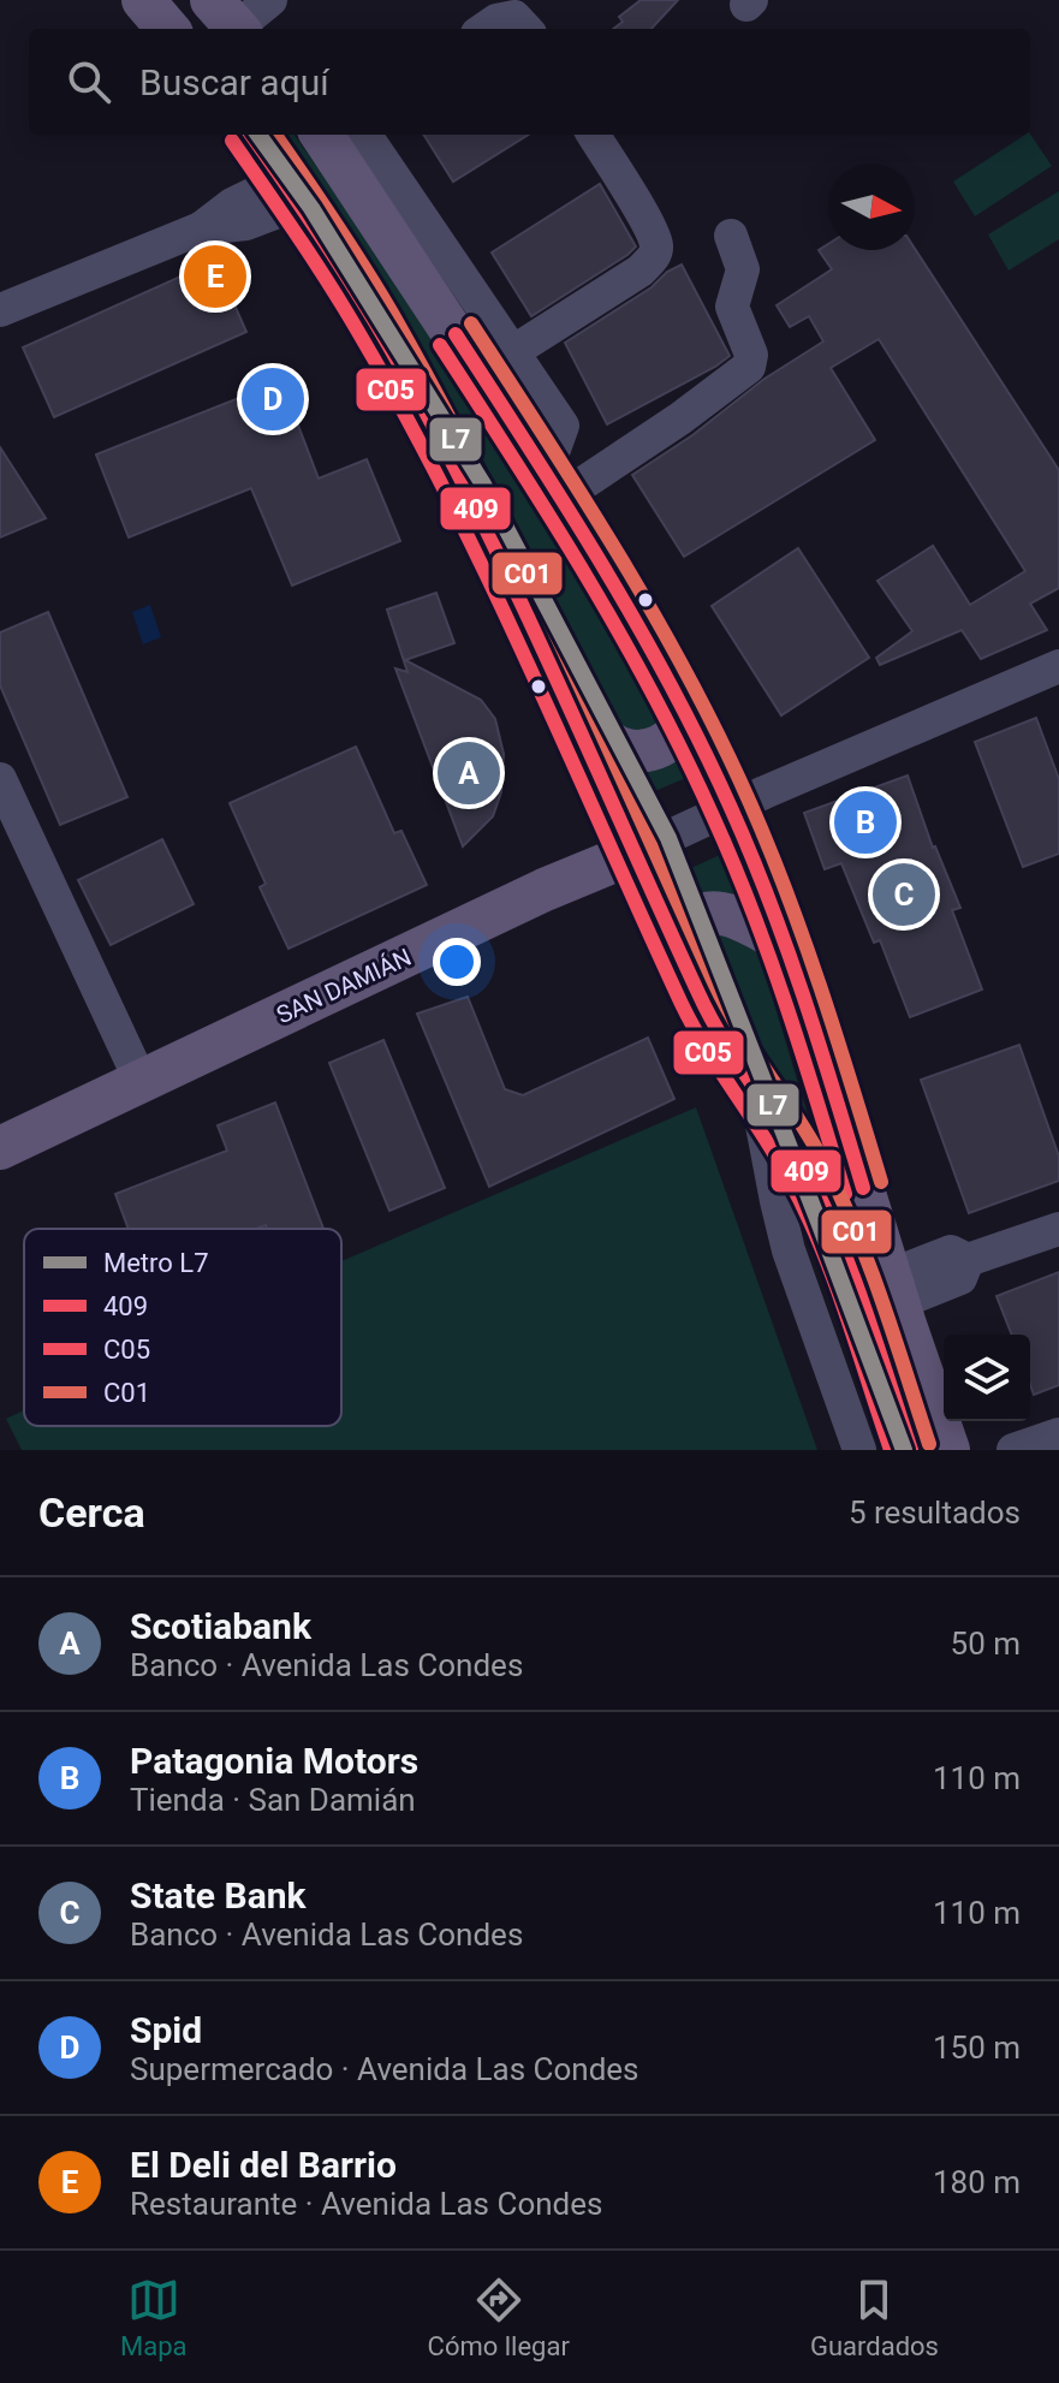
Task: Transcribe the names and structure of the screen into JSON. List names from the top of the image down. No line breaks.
{"streets":{"main road":["SAN DAMIÁN"]},"lines":["metro line L7","transit line 409","transit line C01","transit line C05"],"legend":["Metro L7","409","C05","C01"],"north":"right","page":{"search":"Buscar aquí","pins":["E","D","A","B","C"],"heading":["Cerca","5 resultados"],"list":[{"mark":"A","name":"Scotiabank","note":"Banco · Avenida Las Condes","value":"50 m"},{"mark":"B","name":"Patagonia Motors","note":"Tienda · San Damián","value":"110 m"},{"mark":"C","name":"State Bank","note":"Banco · Avenida Las Condes","value":"110 m"},{"mark":"D","name":"Spid","note":"Supermercado · Avenida Las Condes","value":"150 m"},{"mark":"E","name":"El Deli del Barrio","note":"Restaurante · Avenida Las Condes","value":"180 m"}],"nav":["Mapa","Cómo llegar","Guardados"]}}
